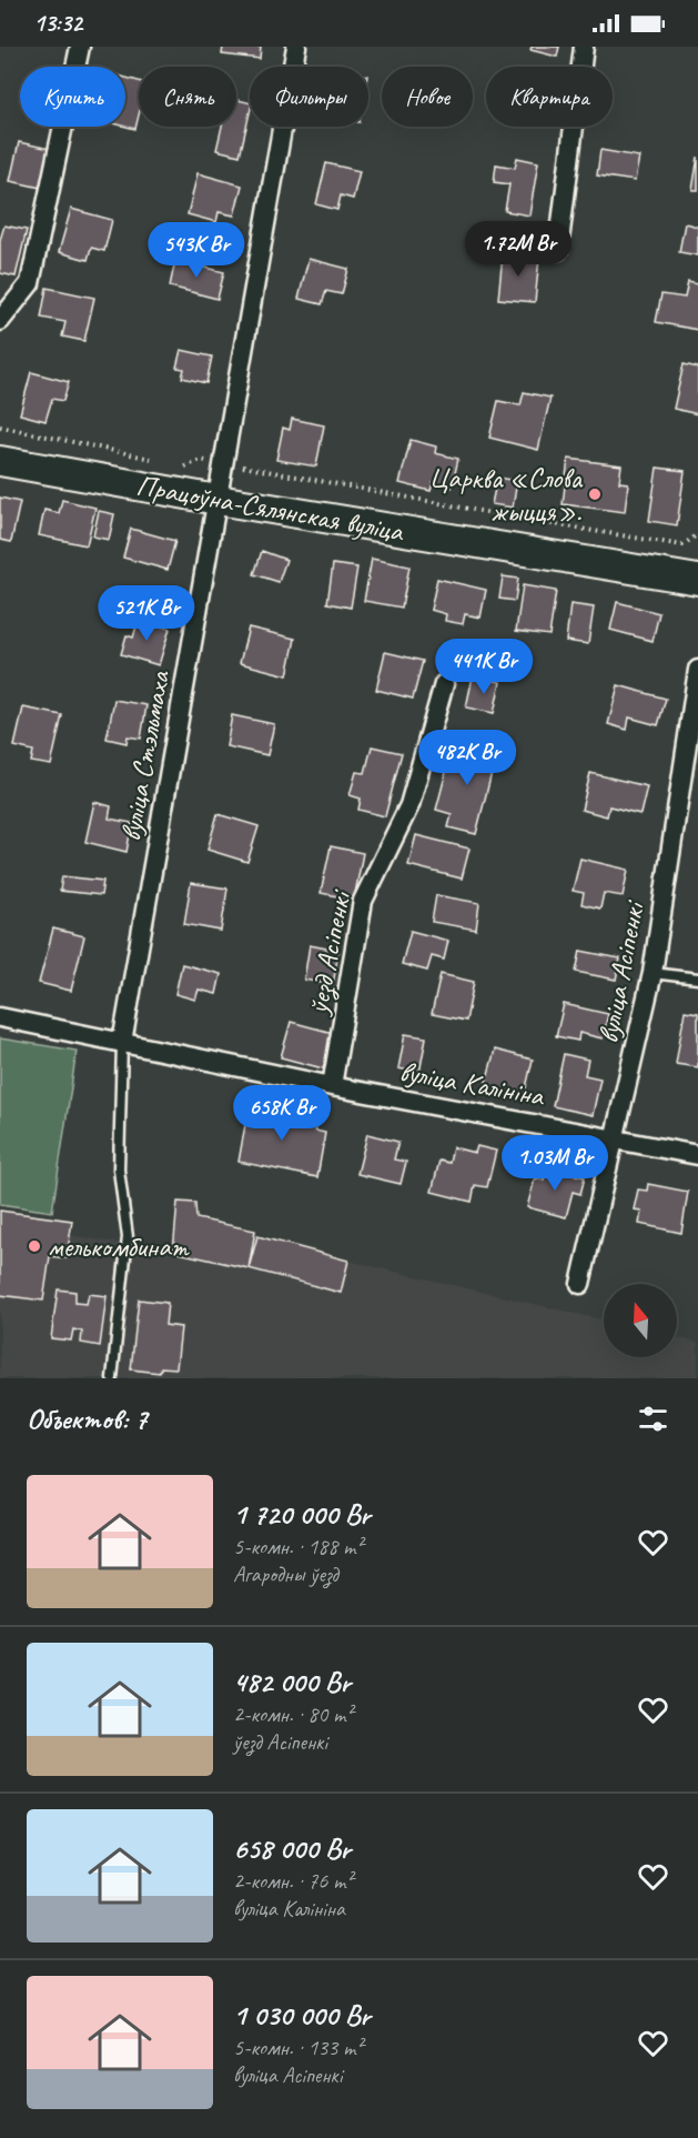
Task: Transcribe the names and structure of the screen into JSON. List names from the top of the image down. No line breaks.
{"streets":{"main road":["Працоўна-Сялянская вуліца"],"street":["вуліца Стэльмаха","ўезд Асіпенкі","вуліца Асіпенкі","вуліца Калініна"]},"crossings":[["Працоўна-Сялянская вуліца","вуліца Стэльмаха"],["вуліца Стэльмаха","вуліца Калініна"],["ўезд Асіпенкі","вуліца Калініна"],["вуліца Асіпенкі","вуліца Калініна"]],"places":["Царква «Слова жыцця».","мелькомбинат"],"north":"top","page":{"status":"13:32","chip":["Купить","Снять","Фильтры","Новое","Квартира"],"price":["1.72M Br","543K Br","521K Br","441K Br","482K Br","658K Br","1.03M Br"],"heading":"Объектов: 7","list":[{"name":"1 720 000 Br","note":"5-комн. · 188 m² · Агародны ўезд"},{"name":"482 000 Br","note":"2-комн. · 80 m² · ўезд Асіпенкі"},{"name":"658 000 Br","note":"2-комн. · 76 m² · вуліца Калініна"},{"name":"1 030 000 Br","note":"5-комн. · 133 m² · вуліца Асіпенкі"}]}}
